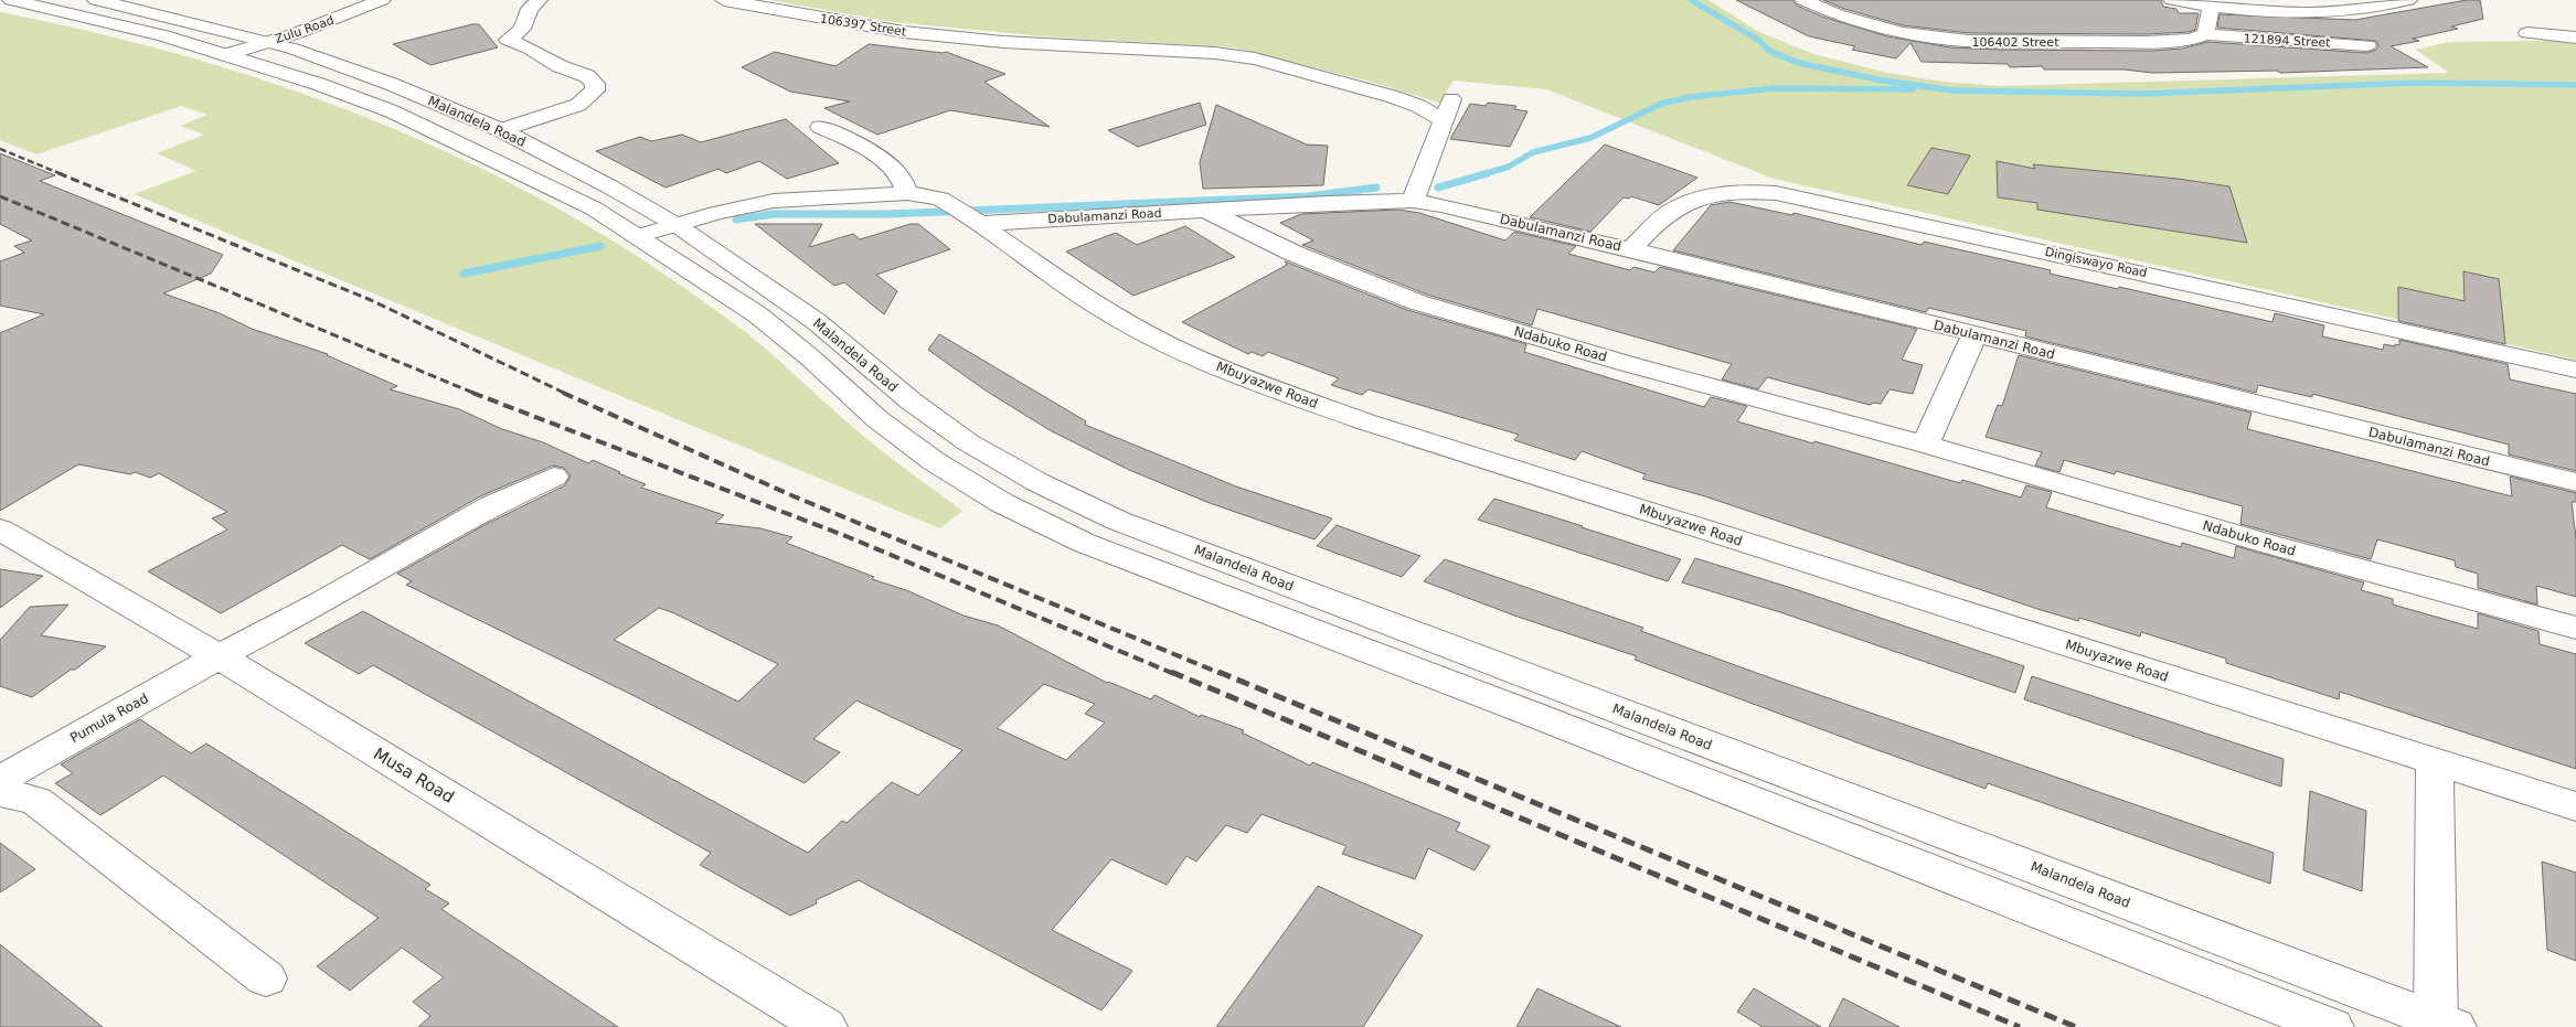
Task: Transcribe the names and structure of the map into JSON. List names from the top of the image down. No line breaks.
{"streets":{"street":["106397 Street","Zulu Road","121894 Street","106402 Street","Malandela Road","Dabulamanzi Road","Dingiswayo Road","Ndabuko Road","Mbuyazwe Road","Pumula Road","Musa Road"]},"crossings":[["Zulu Road","Malandela Road"],["121894 Street","106402 Street"],["Malandela Road","Dabulamanzi Road"],["Dabulamanzi Road","Dingiswayo Road"],["Dabulamanzi Road","Ndabuko Road"],["Dabulamanzi Road","Mbuyazwe Road"],["Pumula Road","Musa Road"]]}
